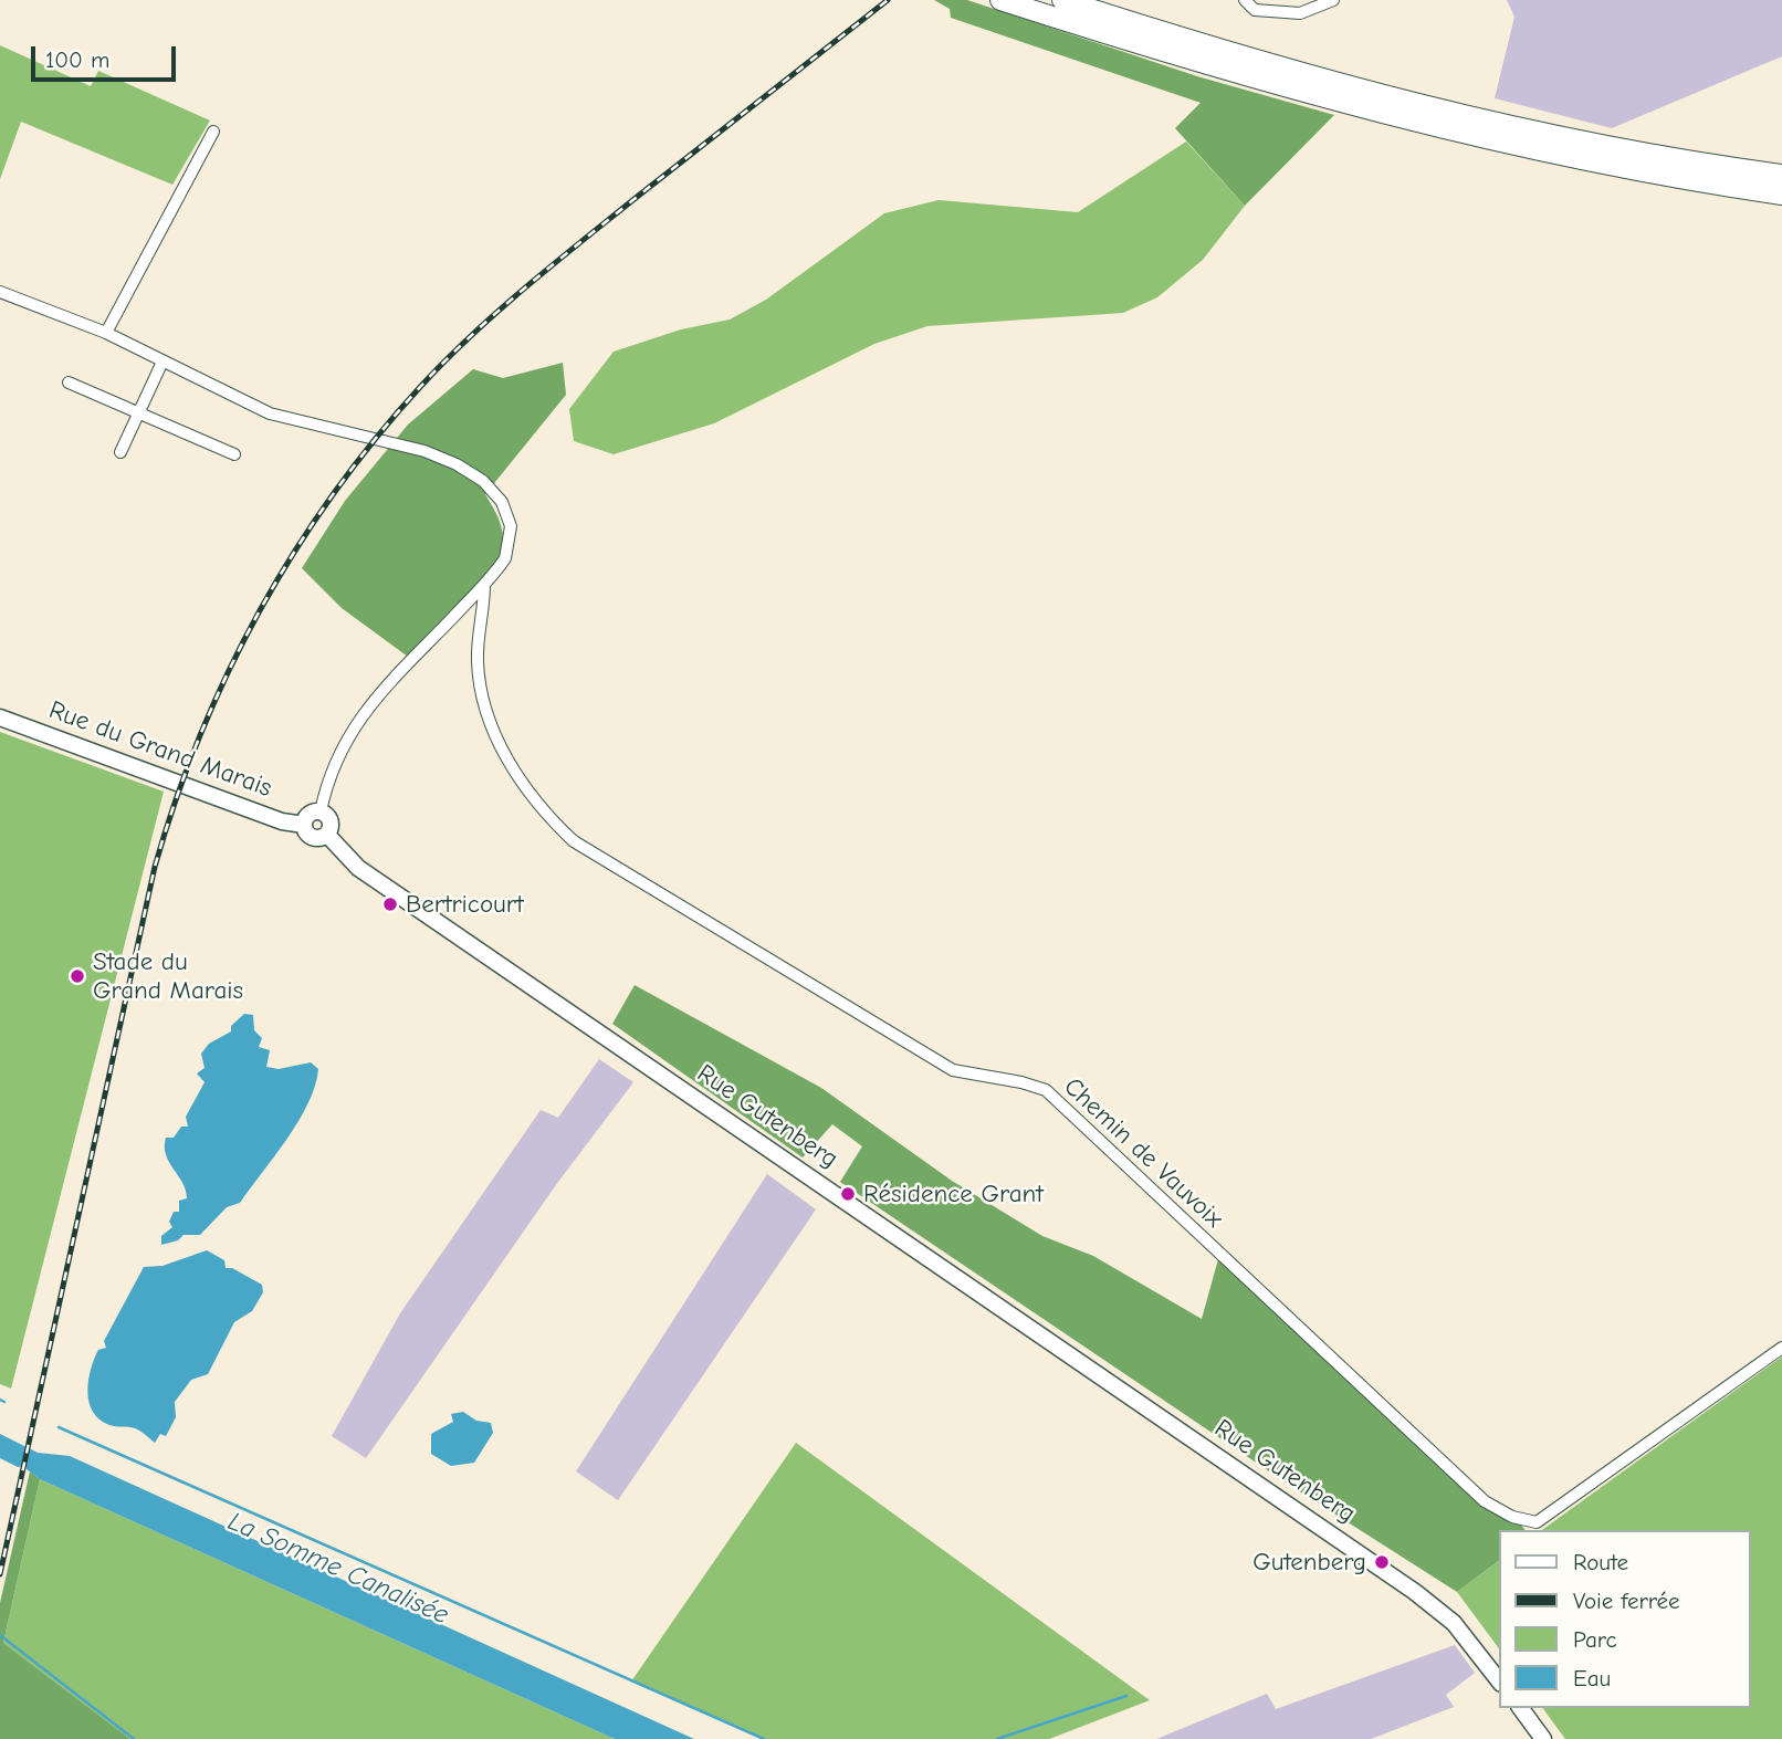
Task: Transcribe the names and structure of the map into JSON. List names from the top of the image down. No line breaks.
{"streets":{"street":["Rue du Grand Marais","Rue Gutenberg","Chemin de Vauvoix"]},"crossings":[["Rue du Grand Marais","Rue Gutenberg"]],"water":["La Somme Canalisée"],"places":["Bertricourt","Stade du Grand Marais","Résidence Grant","Gutenberg"],"legend":["Route","Voie ferrée","Parc","Eau"],"scale_bar":"100 m"}
